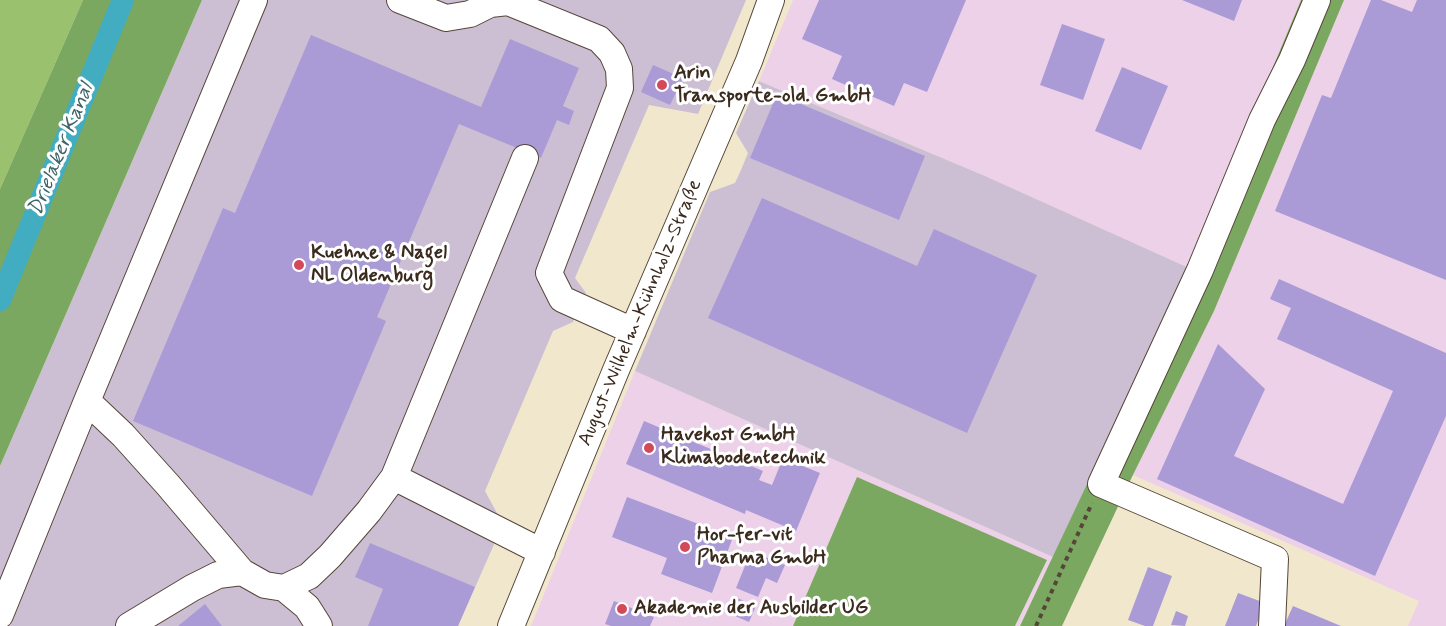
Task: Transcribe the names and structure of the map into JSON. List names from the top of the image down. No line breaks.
{"streets":{"street":["August-Wilhelm-Kühnholz-Straße"]},"water":["Drielaker Kanal"],"places":["Arin Transporte-old. GmbH","Kuehne & Nagel NL Oldenburg","Havekost GmbH Klimabodentechnik","Hor-fer-vit Pharma GmbH","Akademie der Ausbilder UG"]}
